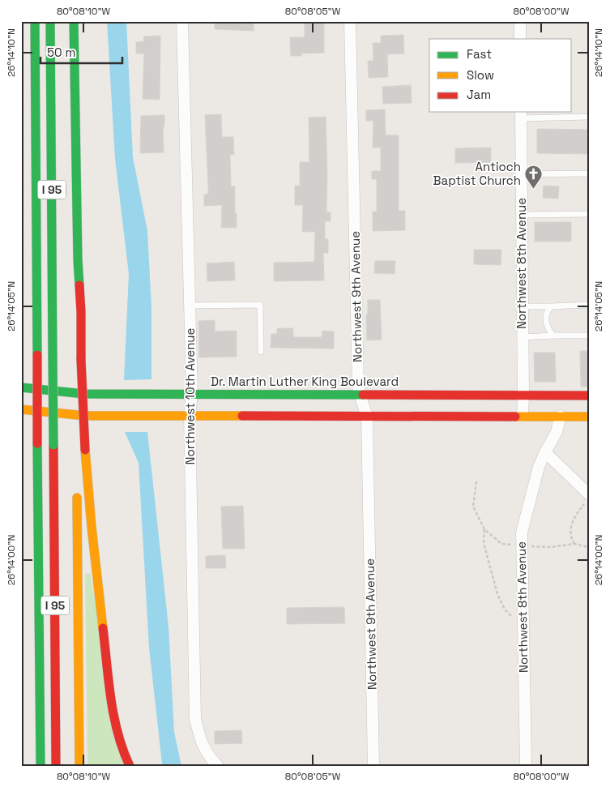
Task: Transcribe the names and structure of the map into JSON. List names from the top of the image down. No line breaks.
{"streets":{"main road":["I 95","Dr. Martin Luther King Boulevard"],"street":["Northwest 8th Avenue","Northwest 9th Avenue","Northwest 10th Avenue"]},"crossings":[["Northwest 8th Avenue","Dr. Martin Luther King Boulevard"],["Northwest 9th Avenue","Dr. Martin Luther King Boulevard"],["Dr. Martin Luther King Boulevard","Northwest 10th Avenue"]],"places":{"church":["Antioch Baptist Church"]},"legend":["Fast","Slow","Jam"],"scale_bar":"50 m","coordinates":["80°08'10\"W","80°08'05\"W","80°08'00\"W","26°14'10\"N","26°14'05\"N","26°14'00\"N"]}
